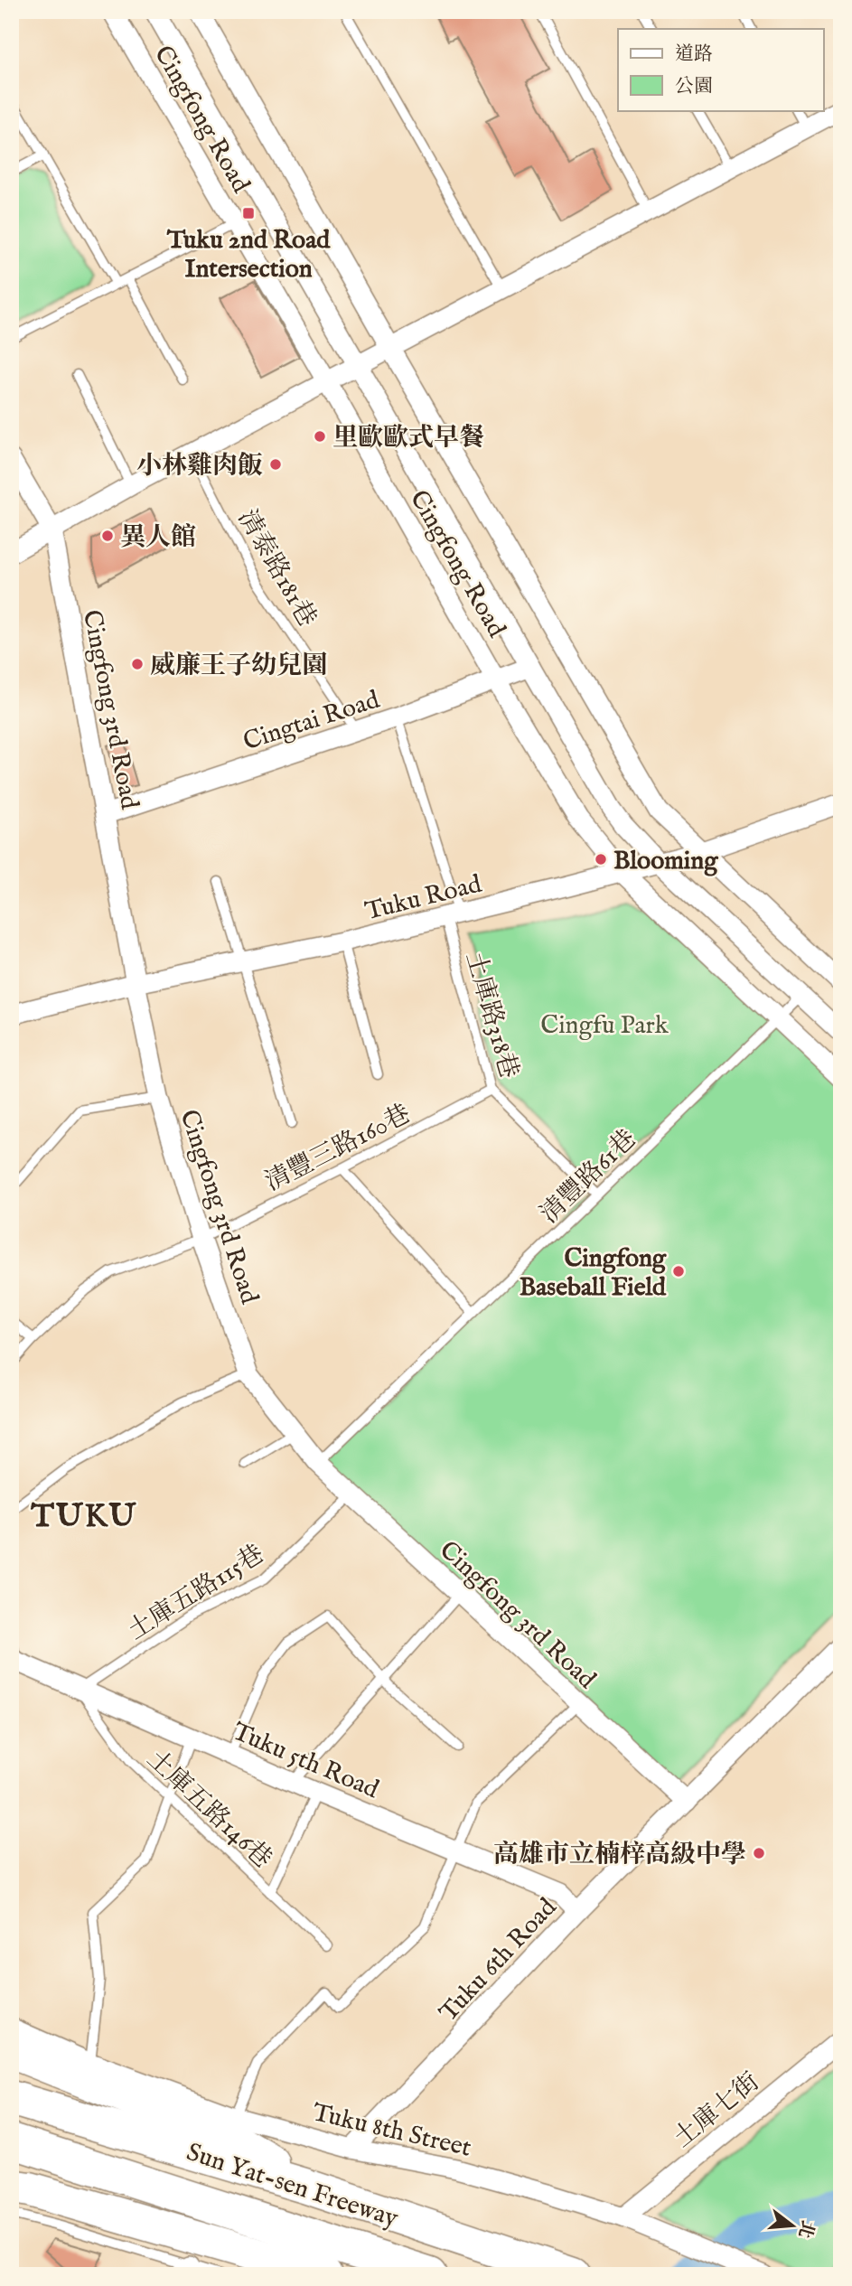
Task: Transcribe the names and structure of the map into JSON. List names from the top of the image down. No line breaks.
{"streets":{"highway":["Sun Yat-sen Freeway"],"street":["Cingfong Road","Cingfong 3rd Road","Cingtai Road","Tuku Road","Tuku 5th Road","Tuku 6th Road","土庫七街","Tuku 8th Street"],"lane":["清泰路181巷","土庫路318巷","清豐三路160巷","清豐路61巷","土庫五路115巷","土庫五路146巷"]},"crossings":[["Cingfong Road","Cingtai Road"],["Cingfong Road","Tuku Road"],["Cingfong Road","清豐路61巷"],["清泰路181巷","Cingtai Road"],["Cingfong 3rd Road","Cingtai Road"],["Cingfong 3rd Road","Tuku Road"],["Cingfong 3rd Road","清豐三路160巷"],["Cingfong 3rd Road","清豐路61巷"],["Cingfong 3rd Road","土庫五路115巷"],["Cingfong 3rd Road","Tuku 6th Road"],["Cingtai Road","土庫路318巷"],["Tuku Road","土庫路318巷"],["土庫路318巷","清豐三路160巷"],["土庫路318巷","清豐路61巷"],["土庫五路115巷","Tuku 5th Road"],["土庫五路115巷","土庫五路146巷"],["Tuku 5th Road","土庫五路146巷"],["Tuku 5th Road","Tuku 6th Road"],["Tuku 6th Road","Tuku 8th Street"],["土庫七街","Tuku 8th Street"]],"districts":["TUKU"],"parks":["Cingfu Park"],"places":{"transit":["Tuku 2nd Road Intersection"],"other":["里歐歐式早餐","小林雞肉飯","異人館","威廉王子幼兒園","Blooming","Cingfong Baseball Field","高雄市立楠梓高級中學"]},"legend":["道路","公園"],"north":"right"}
